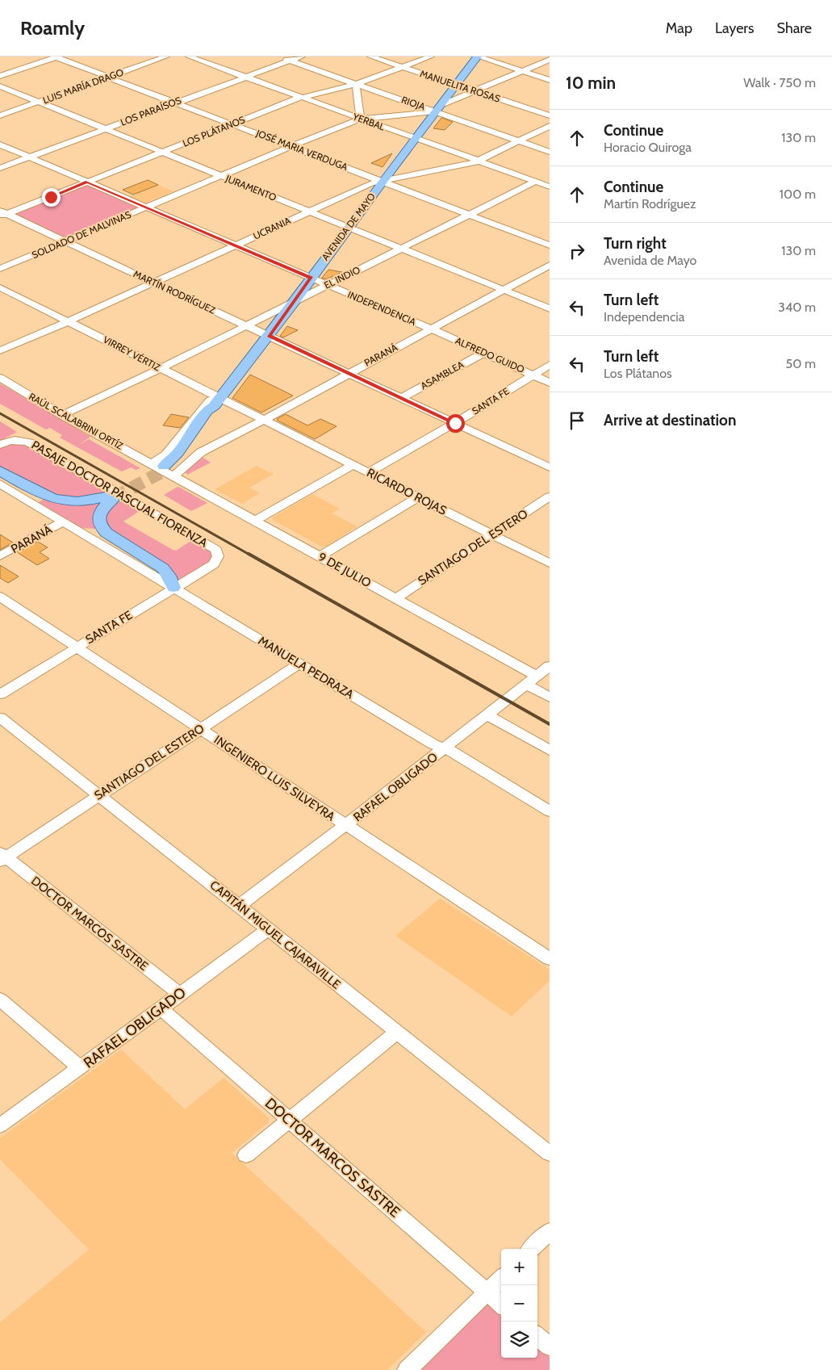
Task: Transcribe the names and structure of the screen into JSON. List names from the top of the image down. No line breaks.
{"streets":{"main road":["AVENIDA DE MAYO"],"street":["LUIS MARÍA DRAGO","MANUELITA ROSAS","RIOJA","LOS PARAÍSOS","YERBAL","LOS PLÁTANOS","JOSÉ MARIA VERDUGA","JURAMENTO","UCRANIA","SOLDADO DE MALVINAS","EL INDIO","MARTÍN RODRÍGUEZ","INDEPENDENCIA","VIRREY VÉRTIZ","PARANÁ","ALFREDO GUIDO","ASAMBLEA","SANTA FE","RAÚL SCALABRINI ORTÍZ","RICARDO ROJAS","PASAJE DOCTOR PASCUAL FIORENZA","SANTIAGO DEL ESTERO","9 DE JULIO","MANUELA PEDRAZA","INGENIERO LUIS SILVEYRA","RAFAEL OBLIGADO","DOCTOR MARCOS SASTRE","CAPITÁN MIGUEL CAJARAVILLE"]},"crossings":[["LUIS MARÍA DRAGO","JOSÉ MARIA VERDUGA"],["LUIS MARÍA DRAGO","JURAMENTO"],["MANUELITA ROSAS","LOS PLÁTANOS"],["MANUELITA ROSAS","AVENIDA DE MAYO"],["MANUELITA ROSAS","SOLDADO DE MALVINAS"],["RIOJA","LOS PARAÍSOS"],["RIOJA","LOS PLÁTANOS"],["RIOJA","AVENIDA DE MAYO"],["RIOJA","UCRANIA"],["RIOJA","SOLDADO DE MALVINAS"],["LOS PARAÍSOS","YERBAL"],["LOS PARAÍSOS","JOSÉ MARIA VERDUGA"],["LOS PARAÍSOS","JURAMENTO"],["LOS PARAÍSOS","INDEPENDENCIA"],["YERBAL","LOS PLÁTANOS"],["YERBAL","AVENIDA DE MAYO"],["YERBAL","UCRANIA"],["YERBAL","SOLDADO DE MALVINAS"],["YERBAL","EL INDIO"],["LOS PLÁTANOS","JOSÉ MARIA VERDUGA"],["LOS PLÁTANOS","JURAMENTO"],["LOS PLÁTANOS","MARTÍN RODRÍGUEZ"],["LOS PLÁTANOS","INDEPENDENCIA"],["JOSÉ MARIA VERDUGA","AVENIDA DE MAYO"],["JOSÉ MARIA VERDUGA","UCRANIA"],["JOSÉ MARIA VERDUGA","SOLDADO DE MALVINAS"],["JOSÉ MARIA VERDUGA","EL INDIO"],["JURAMENTO","AVENIDA DE MAYO"],["JURAMENTO","UCRANIA"],["JURAMENTO","SOLDADO DE MALVINAS"],["JURAMENTO","EL INDIO"],["JURAMENTO","PARANÁ"],["AVENIDA DE MAYO","UCRANIA"],["AVENIDA DE MAYO","SOLDADO DE MALVINAS"],["AVENIDA DE MAYO","EL INDIO"],["AVENIDA DE MAYO","MARTÍN RODRÍGUEZ"],["AVENIDA DE MAYO","INDEPENDENCIA"],["AVENIDA DE MAYO","VIRREY VÉRTIZ"],["AVENIDA DE MAYO","PARANÁ"],["AVENIDA DE MAYO","RAÚL SCALABRINI ORTÍZ"],["AVENIDA DE MAYO","9 DE JULIO"],["UCRANIA","MARTÍN RODRÍGUEZ"],["UCRANIA","INDEPENDENCIA"],["UCRANIA","VIRREY VÉRTIZ"],["SOLDADO DE MALVINAS","MARTÍN RODRÍGUEZ"],["SOLDADO DE MALVINAS","INDEPENDENCIA"],["EL INDIO","MARTÍN RODRÍGUEZ"],["EL INDIO","INDEPENDENCIA"],["EL INDIO","VIRREY VÉRTIZ"],["EL INDIO","RAÚL SCALABRINI ORTÍZ"],["MARTÍN RODRÍGUEZ","PARANÁ"],["INDEPENDENCIA","PARANÁ"],["INDEPENDENCIA","ALFREDO GUIDO"],["VIRREY VÉRTIZ","PARANÁ"],["VIRREY VÉRTIZ","RICARDO ROJAS"],["PARANÁ","ALFREDO GUIDO"],["PARANÁ","RAÚL SCALABRINI ORTÍZ"],["PARANÁ","RICARDO ROJAS"],["PARANÁ","9 DE JULIO"],["PARANÁ","MANUELA PEDRAZA"],["ALFREDO GUIDO","ASAMBLEA"],["ALFREDO GUIDO","SANTA FE"],["SANTA FE","RICARDO ROJAS"],["SANTA FE","PASAJE DOCTOR PASCUAL FIORENZA"],["SANTA FE","MANUELA PEDRAZA"],["SANTA FE","INGENIERO LUIS SILVEYRA"],["RAÚL SCALABRINI ORTÍZ","9 DE JULIO"],["RICARDO ROJAS","SANTIAGO DEL ESTERO"],["SANTIAGO DEL ESTERO","9 DE JULIO"],["SANTIAGO DEL ESTERO","MANUELA PEDRAZA"],["SANTIAGO DEL ESTERO","INGENIERO LUIS SILVEYRA"],["SANTIAGO DEL ESTERO","DOCTOR MARCOS SASTRE"],["SANTIAGO DEL ESTERO","CAPITÁN MIGUEL CAJARAVILLE"],["9 DE JULIO","RAFAEL OBLIGADO"],["MANUELA PEDRAZA","RAFAEL OBLIGADO"],["INGENIERO LUIS SILVEYRA","RAFAEL OBLIGADO"],["RAFAEL OBLIGADO","DOCTOR MARCOS SASTRE"],["RAFAEL OBLIGADO","CAPITÁN MIGUEL CAJARAVILLE"]],"page":{"header":"Roamly","nav":["Map","Layers","Share"],"heading":["10 min","Walk · 750 m"],"list":[["Continue","Horacio Quiroga","130 m"],["Continue","Martín Rodríguez","100 m"],["Turn right","Avenida de Mayo","130 m"],["Turn left","Independencia","340 m"],["Turn left","Los Plátanos","50 m"],"Arrive at destination"],"map_buttons":["+","−"]}}
